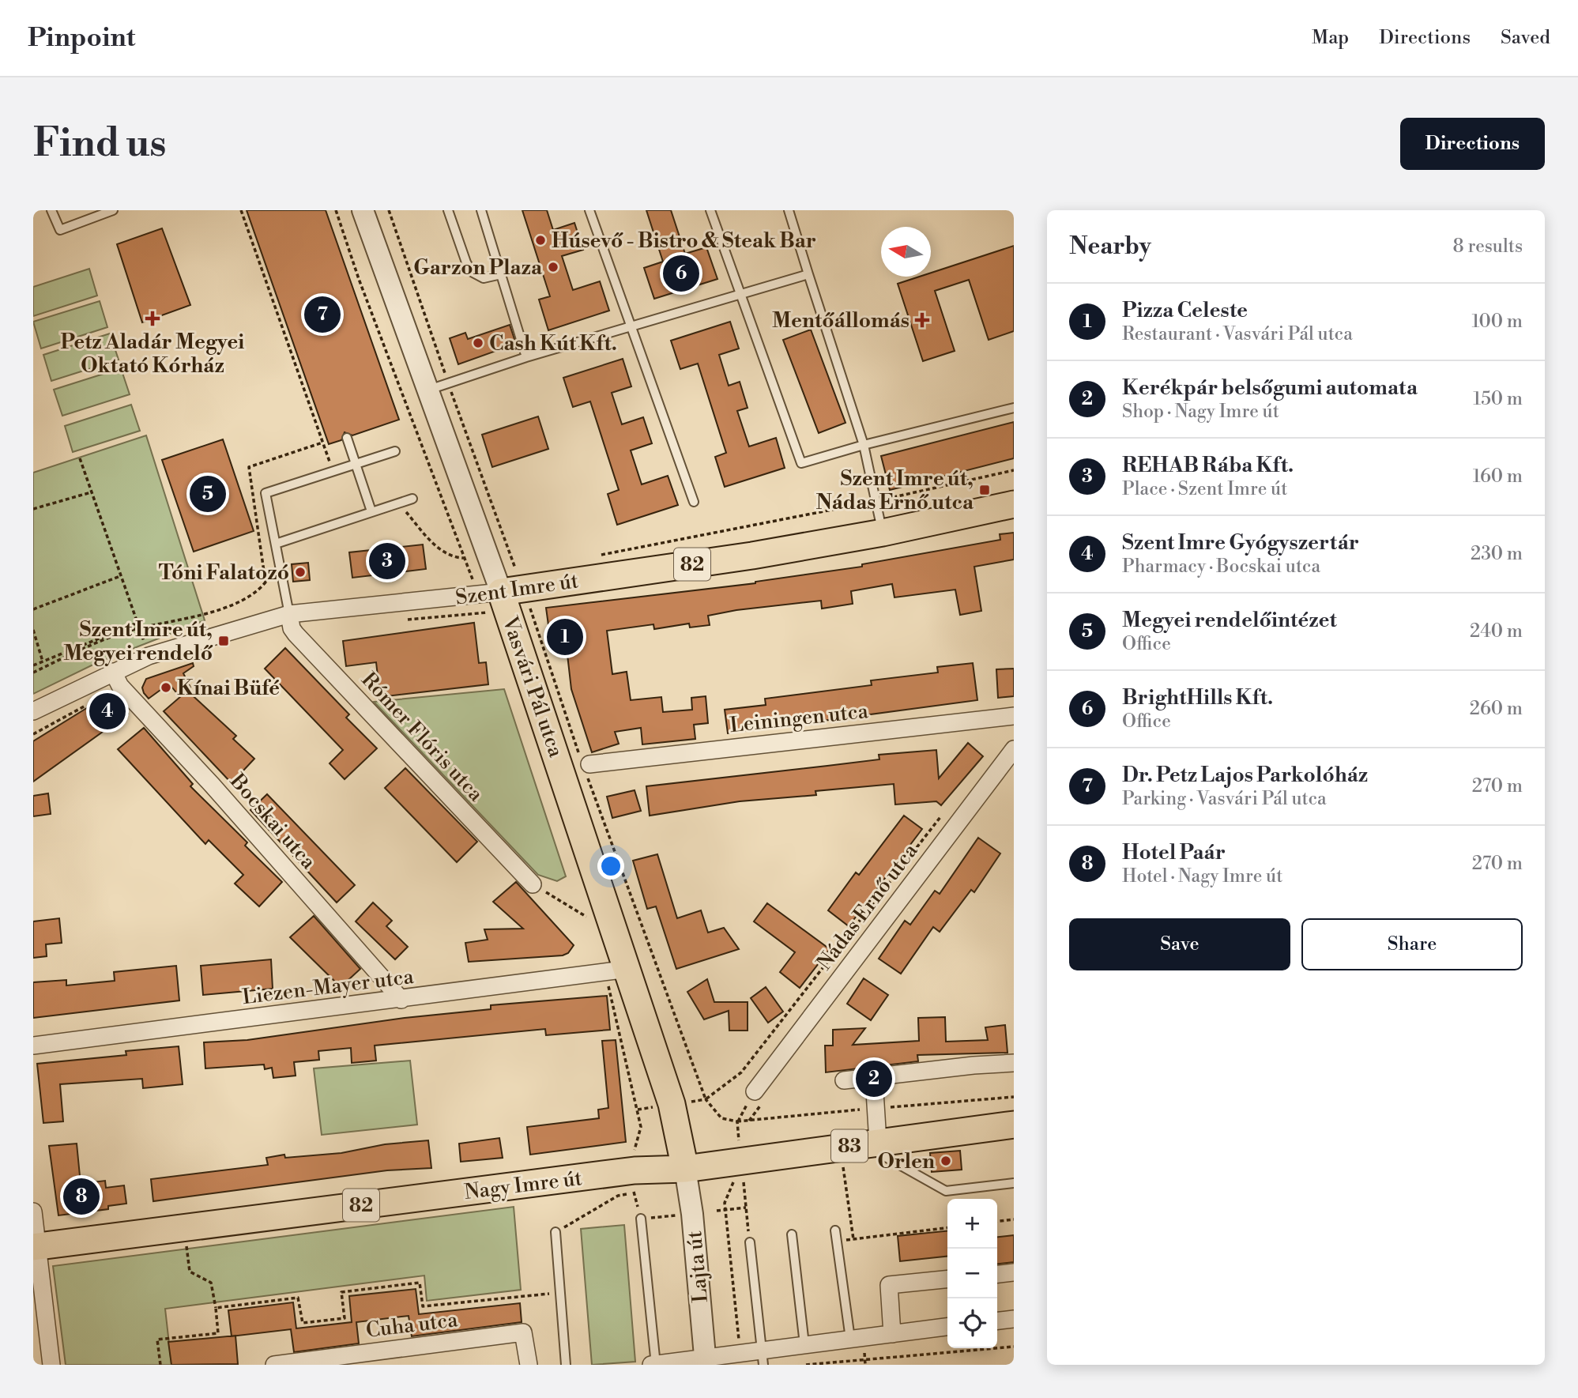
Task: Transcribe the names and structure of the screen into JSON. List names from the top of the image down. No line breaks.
{"streets":{"main road":["82","Szent Imre út","Vasvári Pál utca","83","Nagy Imre út"],"street":["Leiningen utca","Rómer Flóris utca","Bocskai utca","Nádas Ernő utca","Liezen-Mayer utca","Lajta út","Cuha utca"]},"crossings":[["Szent Imre út","Vasvári Pál utca"],["Szent Imre út","Rómer Flóris utca"],["Szent Imre út","Bocskai utca"],["Vasvári Pál utca","Liezen-Mayer utca"],["Vasvári Pál utca","Nagy Imre út"],["Vasvári Pál utca","Lajta út"],["Bocskai utca","Liezen-Mayer utca"],["Nagy Imre út","Lajta út"]],"places":{"other":["Húsevő - Bistro & Steak Bar","Garzon Plaza","Cash Kút Kft.","Tóni Falatozó","Kínai Büfé","Orlen"],"health":["Petz Aladár Megyei Oktató Kórház","Mentőállomás"],"transit":["Szent Imre út, Nádas Ernő utca","Szent Imre út, Megyei rendelő"]},"north":"left","page":{"header":"Pinpoint","nav":["Map","Directions","Saved"],"buttons":["Directions",["Save","Share"]],"title":"Find us","heading":["Nearby","8 results"],"pins":["6","7","5","3","1","4","2","8"],"list":[{"mark":"1","name":"Pizza Celeste","note":"Restaurant · Vasvári Pál utca","value":"100 m"},{"mark":"2","name":"Kerékpár belsőgumi automata","note":"Shop · Nagy Imre út","value":"150 m"},{"mark":"3","name":"REHAB Rába Kft.","note":"Place · Szent Imre út","value":"160 m"},{"mark":"4","name":"Szent Imre Gyógyszertár","note":"Pharmacy · Bocskai utca","value":"230 m"},{"mark":"5","name":"Megyei rendelőintézet","note":"Office","value":"240 m"},{"mark":"6","name":"BrightHills Kft.","note":"Office","value":"260 m"},{"mark":"7","name":"Dr. Petz Lajos Parkolóház","note":"Parking · Vasvári Pál utca","value":"270 m"},{"mark":"8","name":"Hotel Paár","note":"Hotel · Nagy Imre út","value":"270 m"}],"map_buttons":["+","−"]}}
